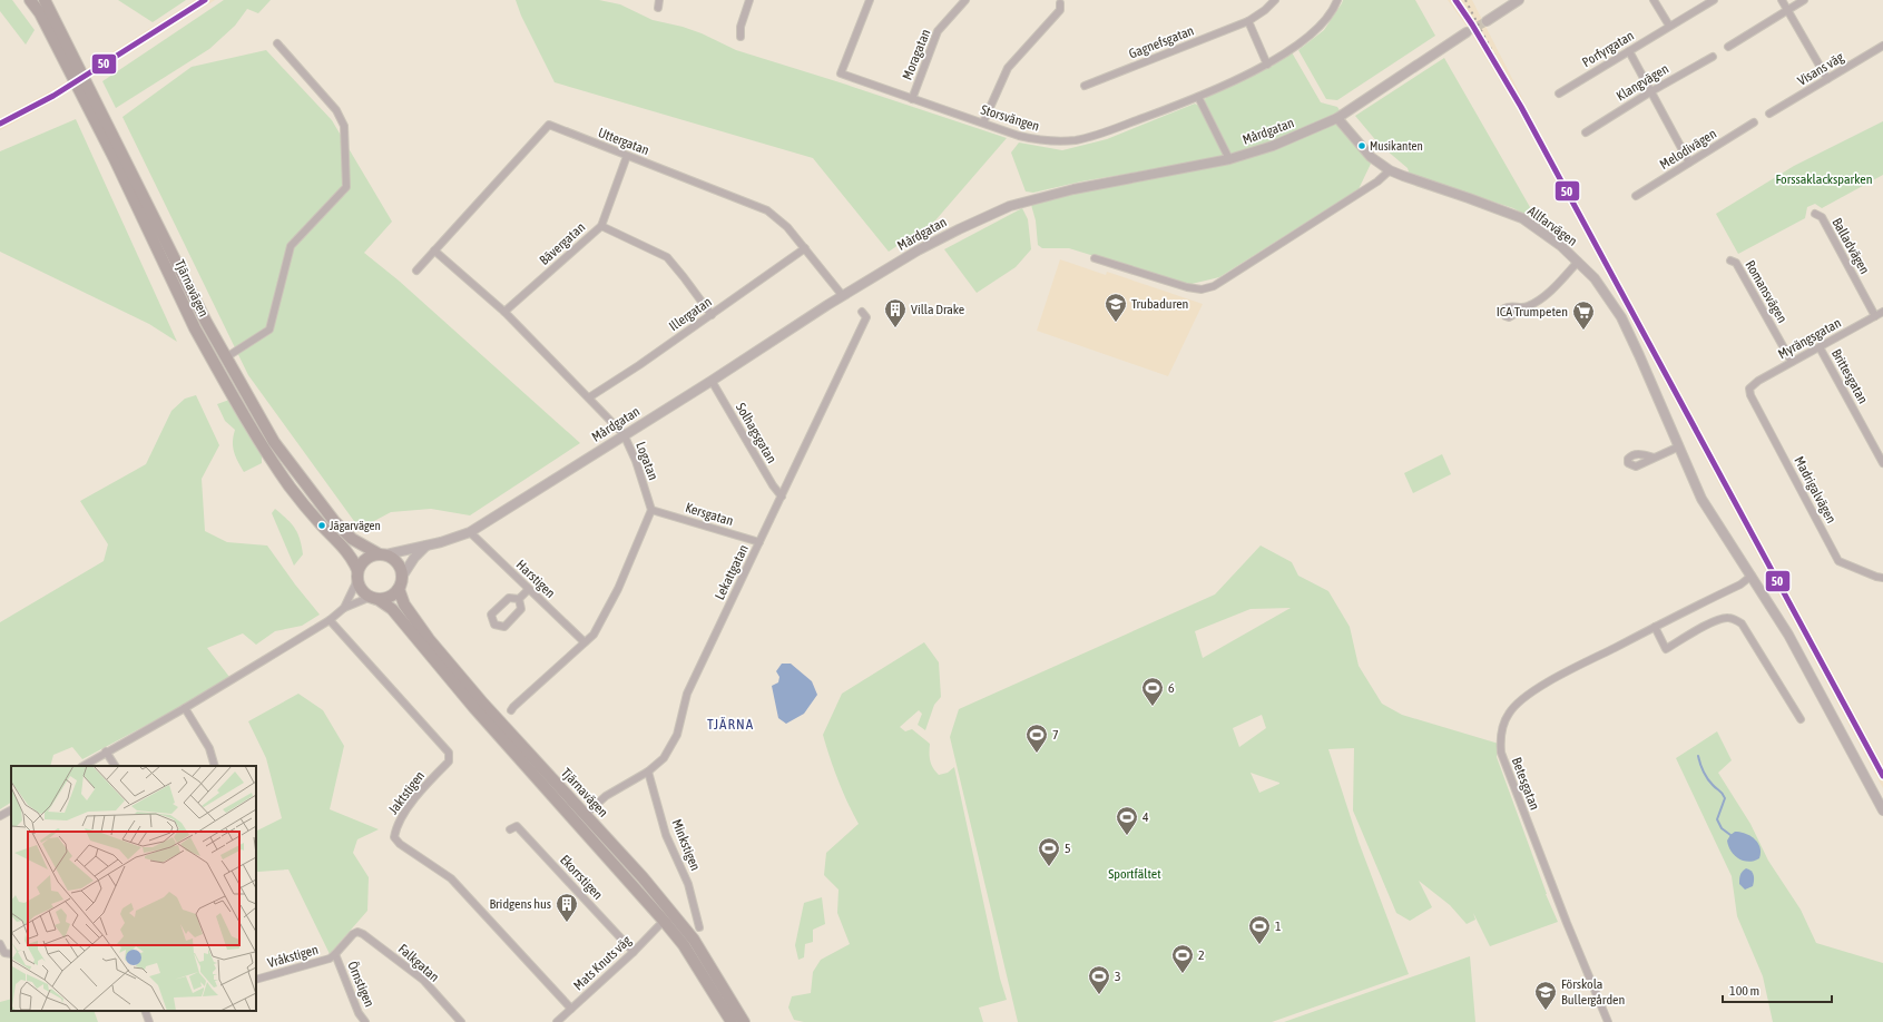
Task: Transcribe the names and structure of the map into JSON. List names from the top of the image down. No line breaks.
{"streets":{"highway":["Tjärnavägen"],"street":["Gagnefsgatan","Porfyrgatan","Moragatan","Visans väg","Klangvägen","Storsvängen","Mårdgatan","Uttergatan","Melodivägen","Allfarvägen","Bävergatan","Balladvägen","Romansvägen","Illergatan","Myrängsgatan","Brittesgatan","Solhagsgatan","Logatan","Madrigalvägen","Kersgatan","Lekattgatan","Harstigen","Betesgatan","Jaktstigen","Minkstigen","Ekorrstigen","Vråkstigen","Falkgatan","Mats Knuts väg","Örnstigen"]},"crossings":[["Moragatan","Storsvängen"],["Mårdgatan","Uttergatan"],["Mårdgatan","Allfarvägen"],["Mårdgatan","Tjärnavägen"],["Mårdgatan","Solhagsgatan"],["Mårdgatan","Logatan"],["Mårdgatan","Harstigen"],["Uttergatan","Bävergatan"],["Uttergatan","Illergatan"],["Uttergatan","Logatan"],["Allfarvägen","Betesgatan"],["Bävergatan","Logatan"],["Balladvägen","Myrängsgatan"],["Tjärnavägen","Lekattgatan"],["Tjärnavägen","Mats Knuts väg"],["Romansvägen","Myrängsgatan"],["Illergatan","Logatan"],["Myrängsgatan","Brittesgatan"],["Myrängsgatan","Madrigalvägen"],["Solhagsgatan","Lekattgatan"],["Logatan","Kersgatan"],["Kersgatan","Lekattgatan"],["Lekattgatan","Minkstigen"],["Jaktstigen","Mats Knuts väg"],["Ekorrstigen","Mats Knuts väg"],["Vråkstigen","Falkgatan"],["Vråkstigen","Örnstigen"]],"districts":["TJÄRNA"],"parks":["Forssaklacksparken","Sportfältet"],"places":{"other":["Musikanten","Jägarvägen"],"school or university":["Trubaduren","Förskola Bullergården"],"building":["Villa Drake","Bridgens hus"],"supermarket":["ICA Trumpeten"],"sports":["6","7","4","5","1","2","3"]},"lines":["transit line 50"],"scale_bar":"100 m"}
